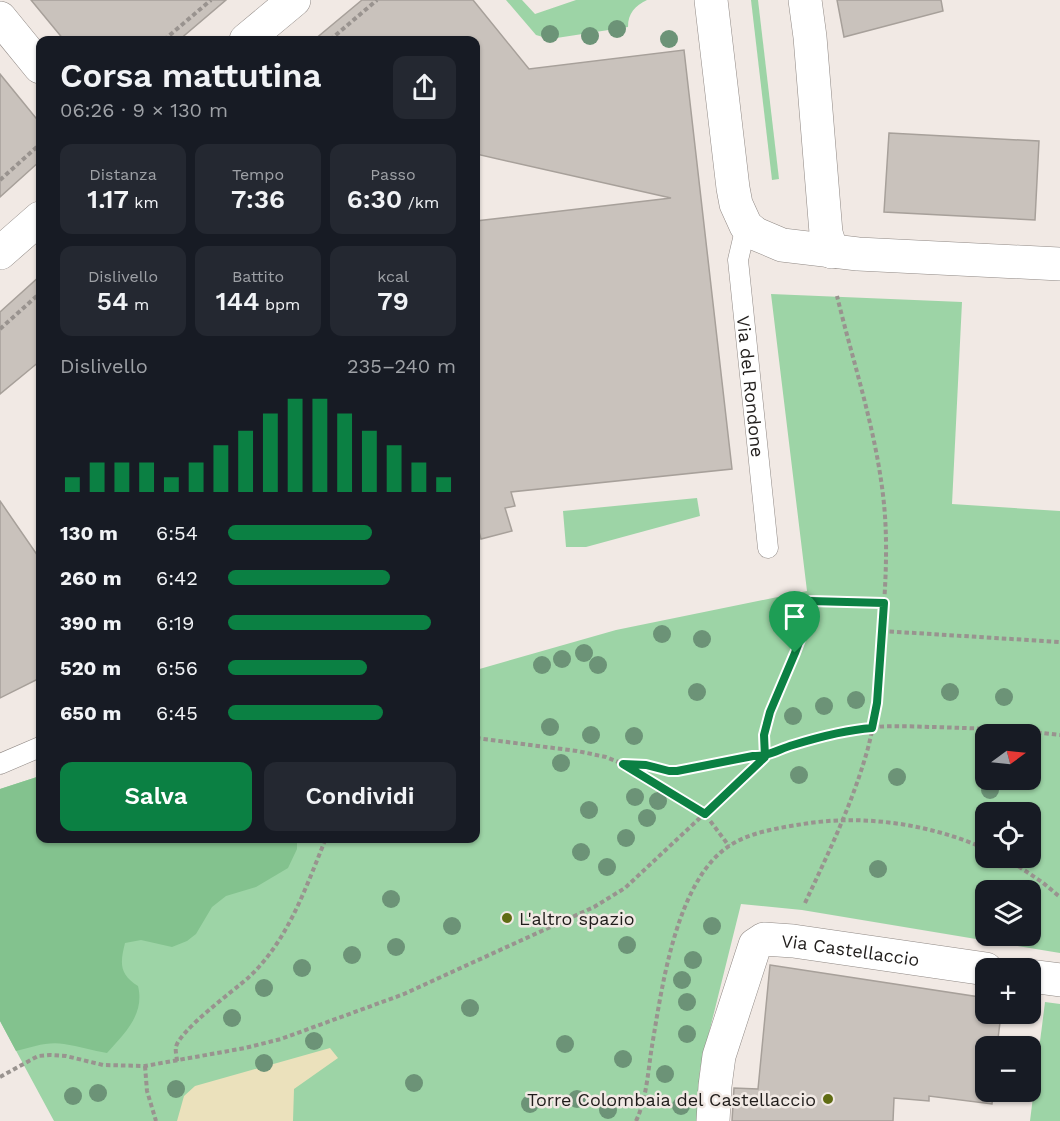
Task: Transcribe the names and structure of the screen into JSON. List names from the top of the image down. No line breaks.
{"streets":{"street":["Via Castellaccio"],"lane":["Via del Rondone"]},"places":["L'altro spazio","Torre Colombaia del Castellaccio"],"north":"right","page":{"heading":["Corsa mattutina","06:26 · 9 × 130 m"],"stats":[["Distanza","1.17 km"],["Tempo","7:36"],["Passo","6:30 /km"],["Dislivello","54 m"],["Battito","144 bpm"],["kcal","79"]],"chart":["Dislivello","235–240 m"],"list":[{"name":"130 m","note":"6:54"},{"name":"260 m","note":"6:42"},{"name":"390 m","note":"6:19"},{"name":"520 m","note":"6:56"},{"name":"650 m","note":"6:45"}],"map_buttons":["+","−"],"buttons":["Salva","Condividi"]}}
